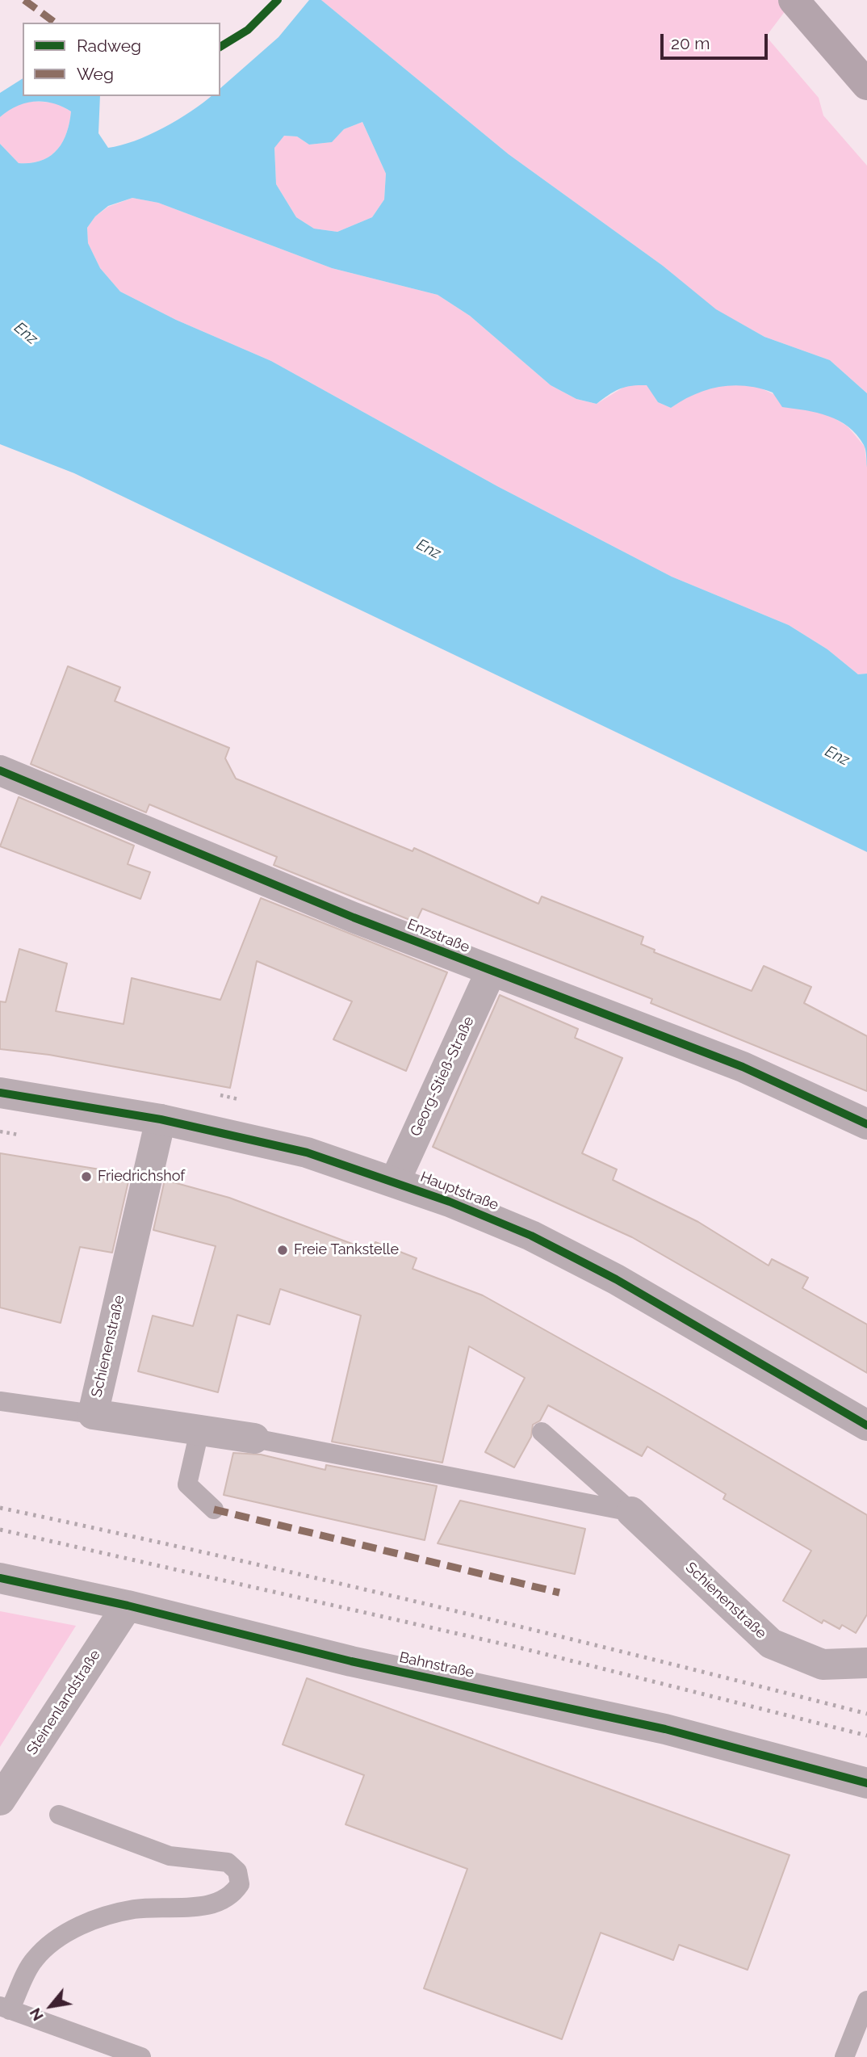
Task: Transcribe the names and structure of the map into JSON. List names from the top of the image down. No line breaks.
{"streets":{"street":["Enzstraße","Georg-Stieß-Straße","Hauptstraße","Schienenstraße","Bahnstraße","Steinenlandstraße"]},"crossings":[["Enzstraße","Georg-Stieß-Straße"],["Georg-Stieß-Straße","Hauptstraße"],["Hauptstraße","Schienenstraße"],["Bahnstraße","Steinenlandstraße"]],"water":["Enz"],"places":["Friedrichshof","Freie Tankstelle"],"legend":["Radweg","Weg"],"scale_bar":"20 m","north":"bottom left"}
